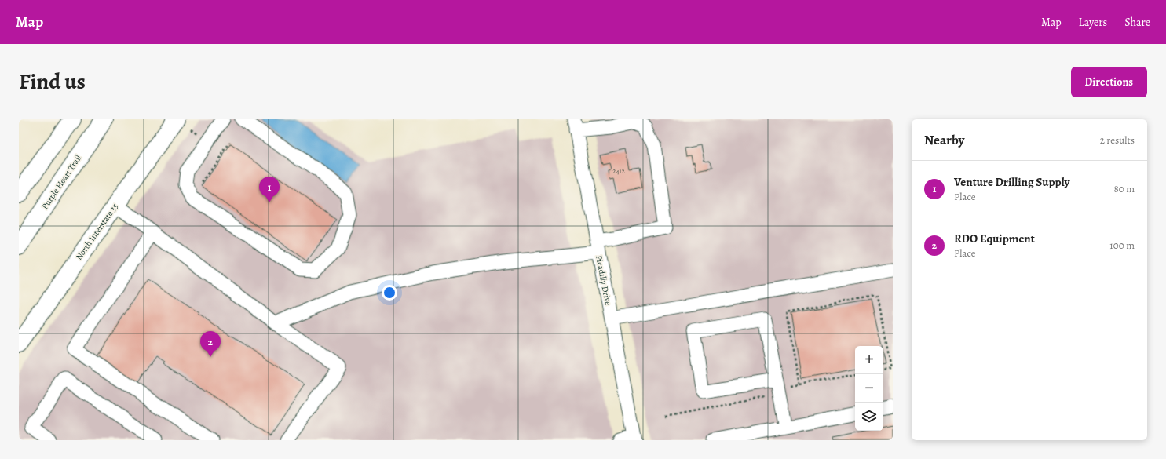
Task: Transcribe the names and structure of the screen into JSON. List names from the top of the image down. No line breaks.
{"streets":{"main road":["Purple Heart Trail","North Interstate 35"],"street":["Picadilly Drive"]},"house_numbers":["2412"],"page":{"header":"Map","nav":["Map","Layers","Share"],"title":"Find us","buttons":"Directions","heading":["Nearby","2 results"],"list":[{"mark":"1","name":"Venture Drilling Supply","note":"Place","value":"80 m"},{"mark":"2","name":"RDO Equipment","note":"Place","value":"100 m"}],"pins":["1","2"],"map_buttons":["+","−"]}}
